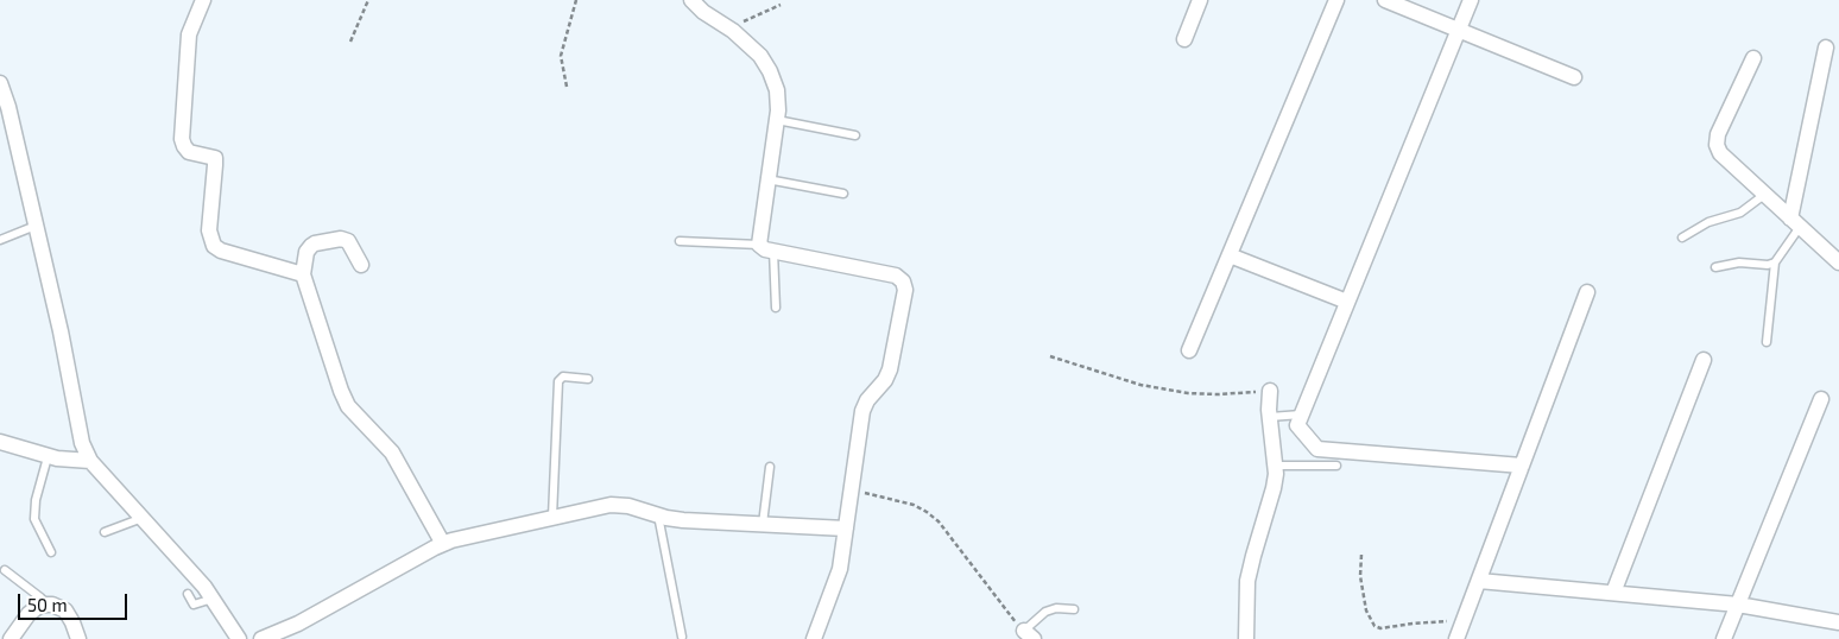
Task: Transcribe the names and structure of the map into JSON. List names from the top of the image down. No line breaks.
{"scale_bar":"50 m"}
